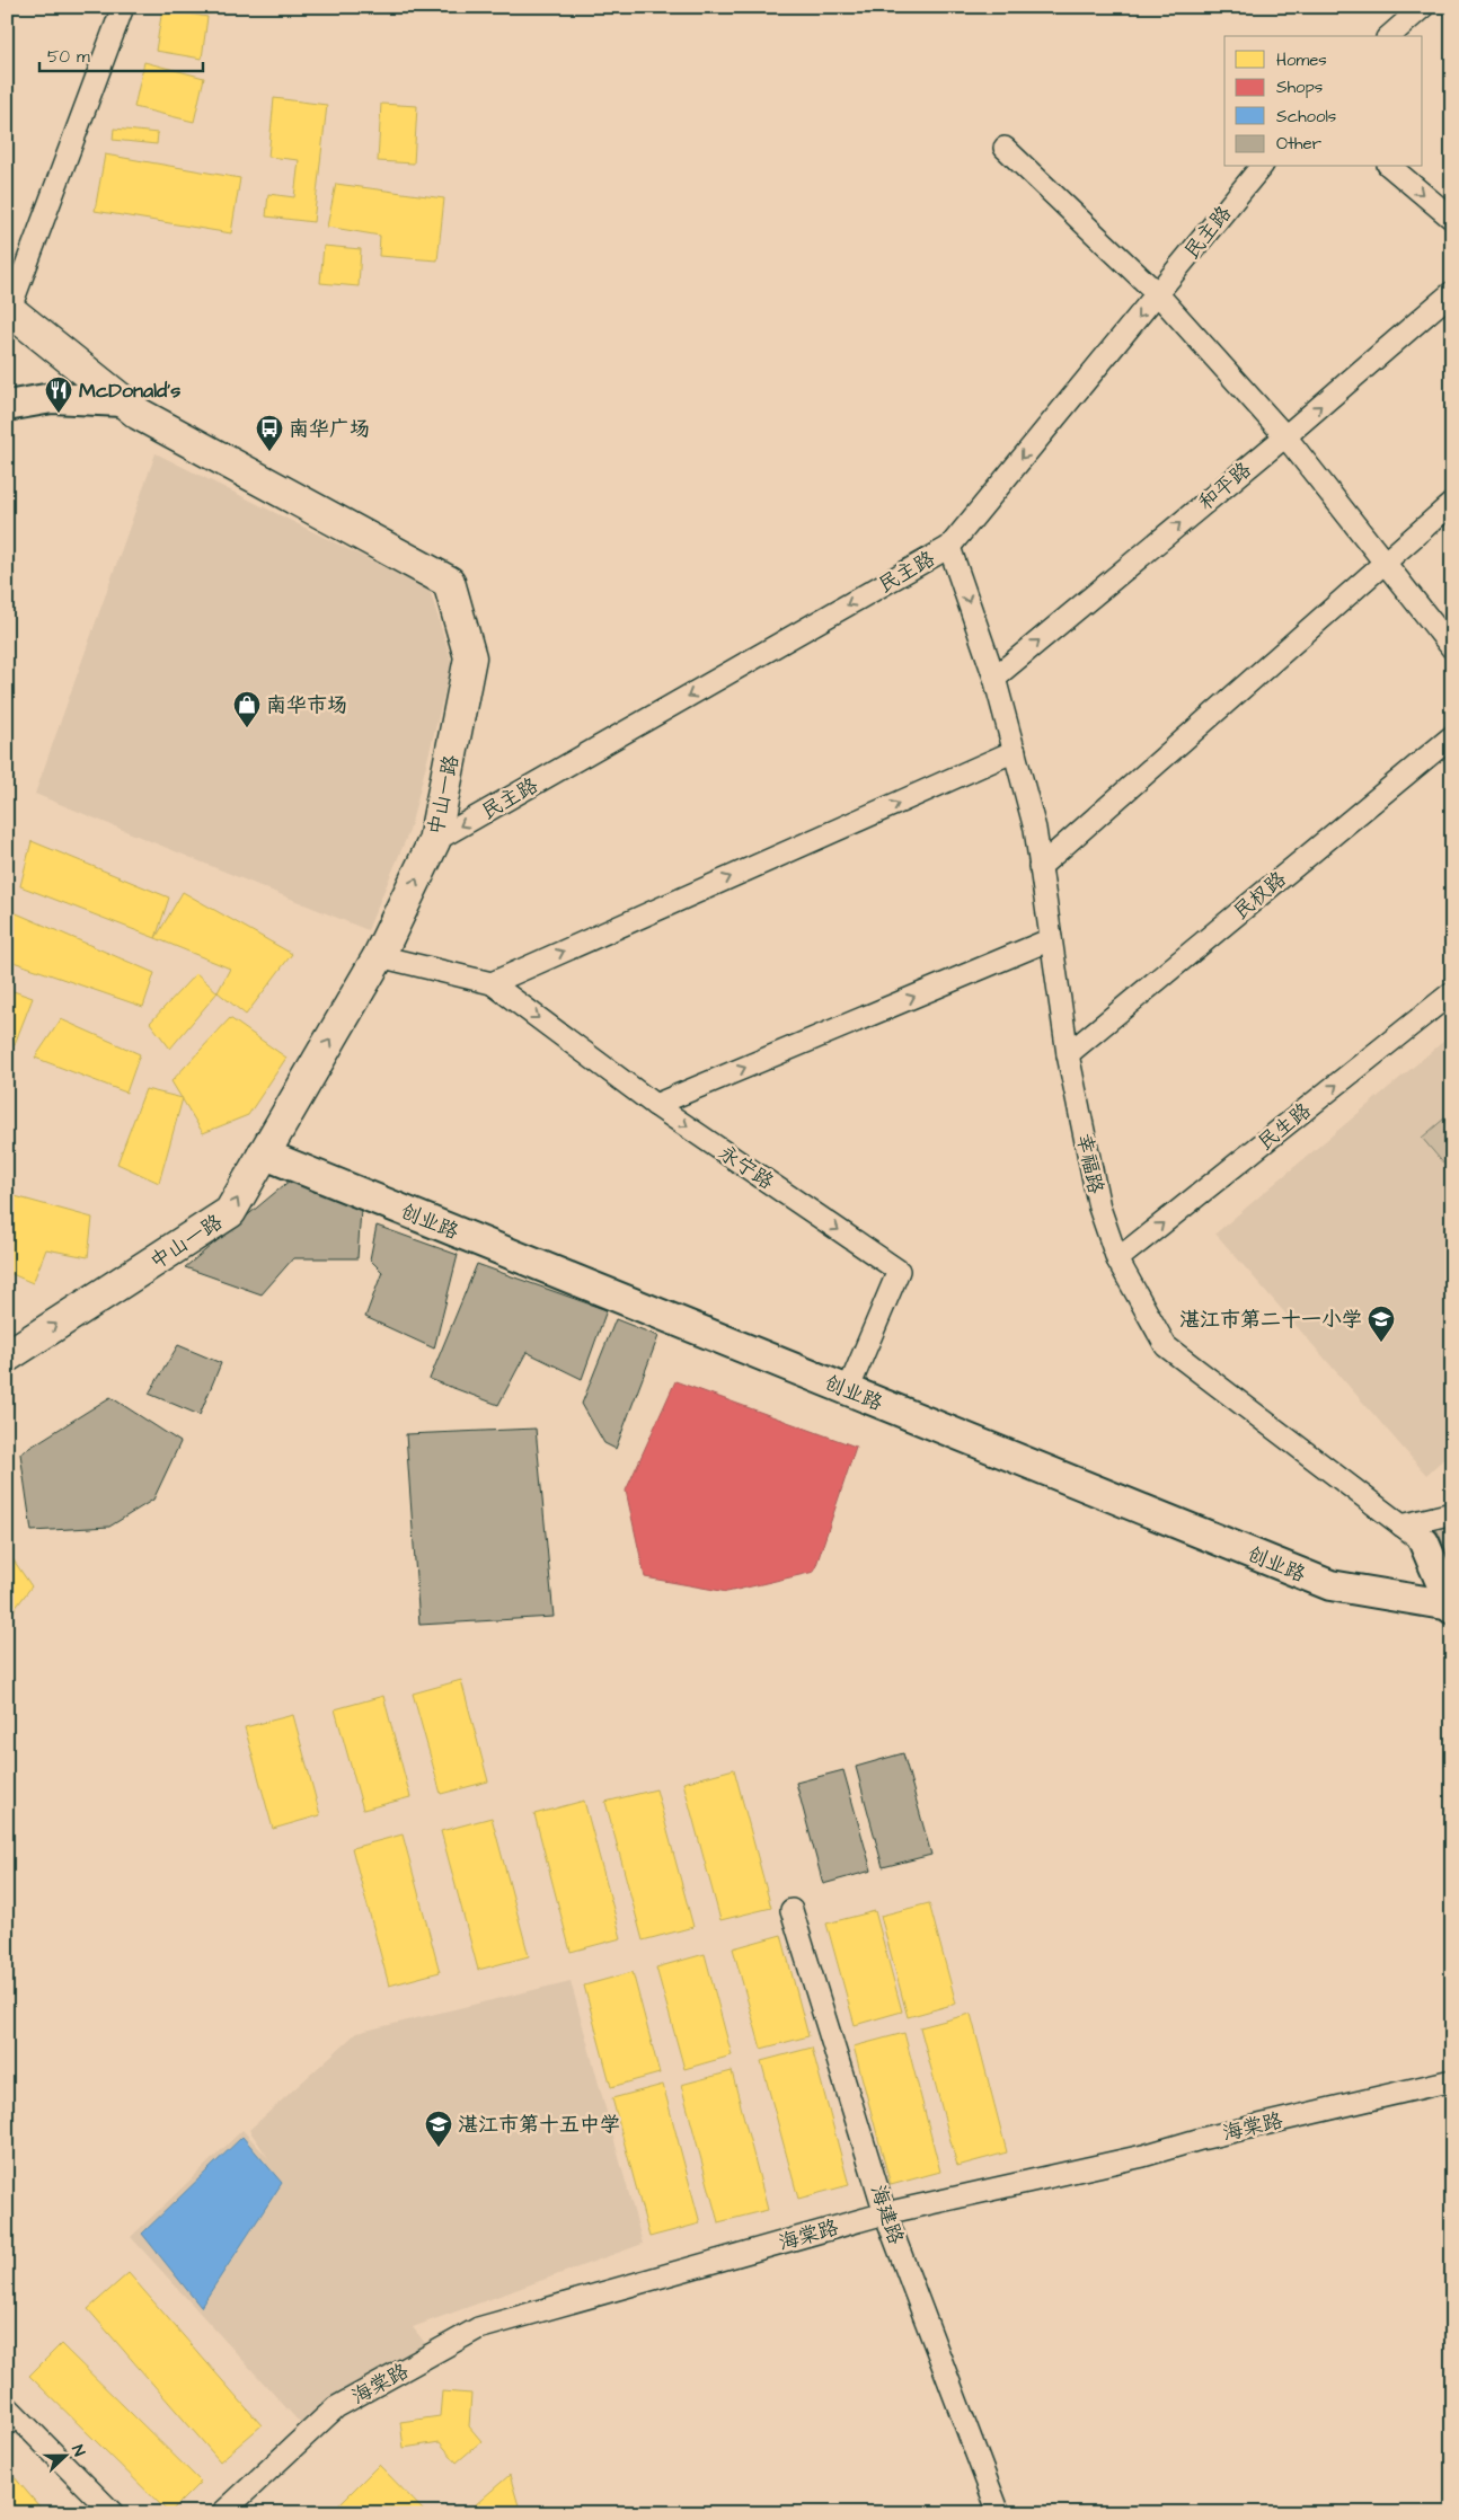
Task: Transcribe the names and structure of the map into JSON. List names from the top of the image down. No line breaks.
{"streets":{"main road":["中山一路"],"street":["民主路","和平路","民权路","民生路","幸福路","永宁路","创业路","海棠路","海建路"]},"crossings":[["民主路","中山一路"],["民主路","幸福路"],["和平路","幸福路"],["中山一路","创业路"],["民权路","幸福路"],["民生路","幸福路"],["永宁路","创业路"],["海棠路","海建路"]],"one_way":["中山一路","民生路","永宁路"],"places":{"restaurant":["McDonald's"],"bus stop":["南华广场"],"shop":["南华市场"],"school or university":["湛江市第二十一小学","湛江市第十五中学"]},"legend":["Homes","Shops","Schools","Other"],"scale_bar":"50 m","north":"right"}
